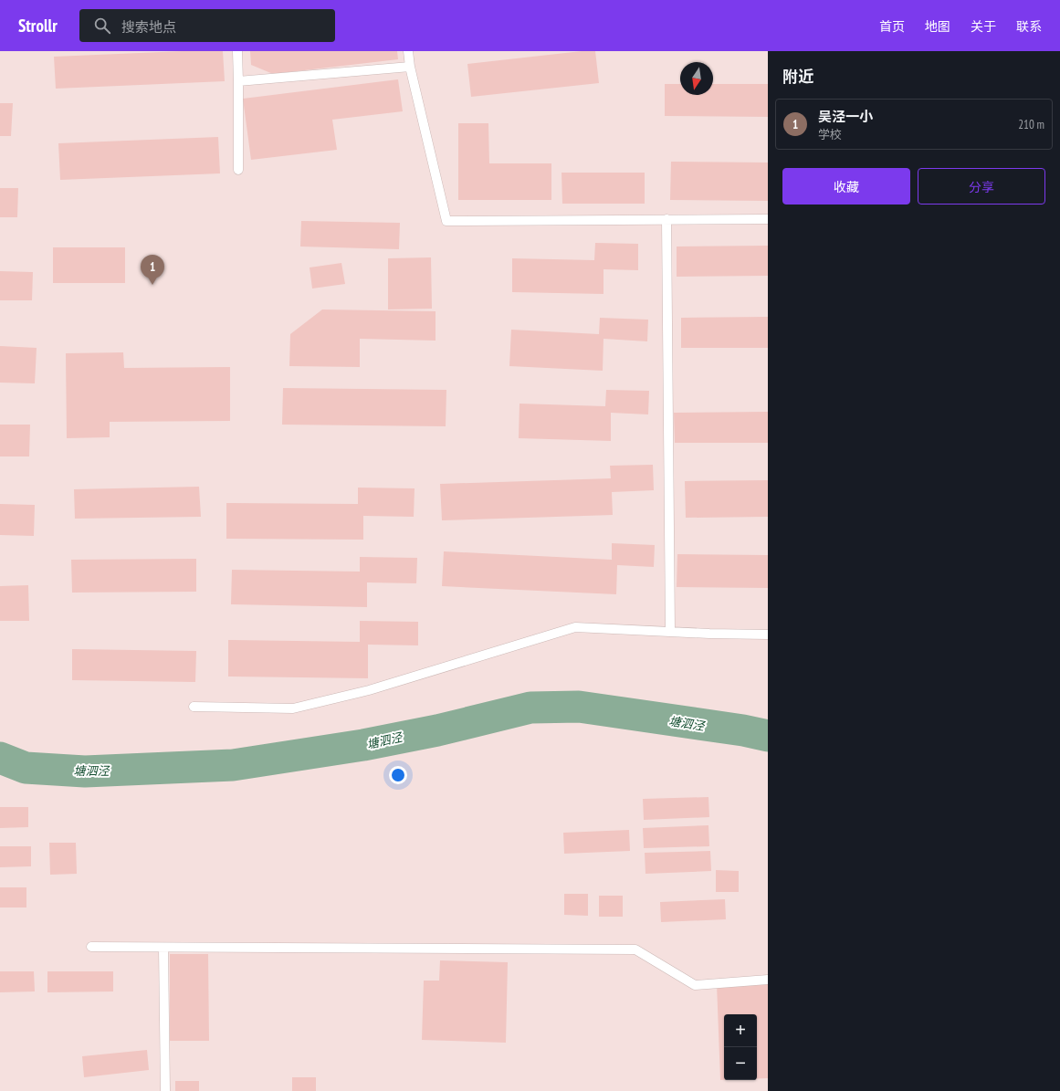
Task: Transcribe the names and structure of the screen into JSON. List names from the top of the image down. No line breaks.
{"water":["塘泗泾"],"north":"bottom","page":{"header":"Strollr","search":"搜索地点","nav":["首页","地图","关于","联系"],"heading":"附近","list":[{"mark":"1","name":"吴泾一小","note":"学校","value":"210 m"}],"buttons":["收藏","分享"],"pins":"1","map_buttons":["+","−"]}}
